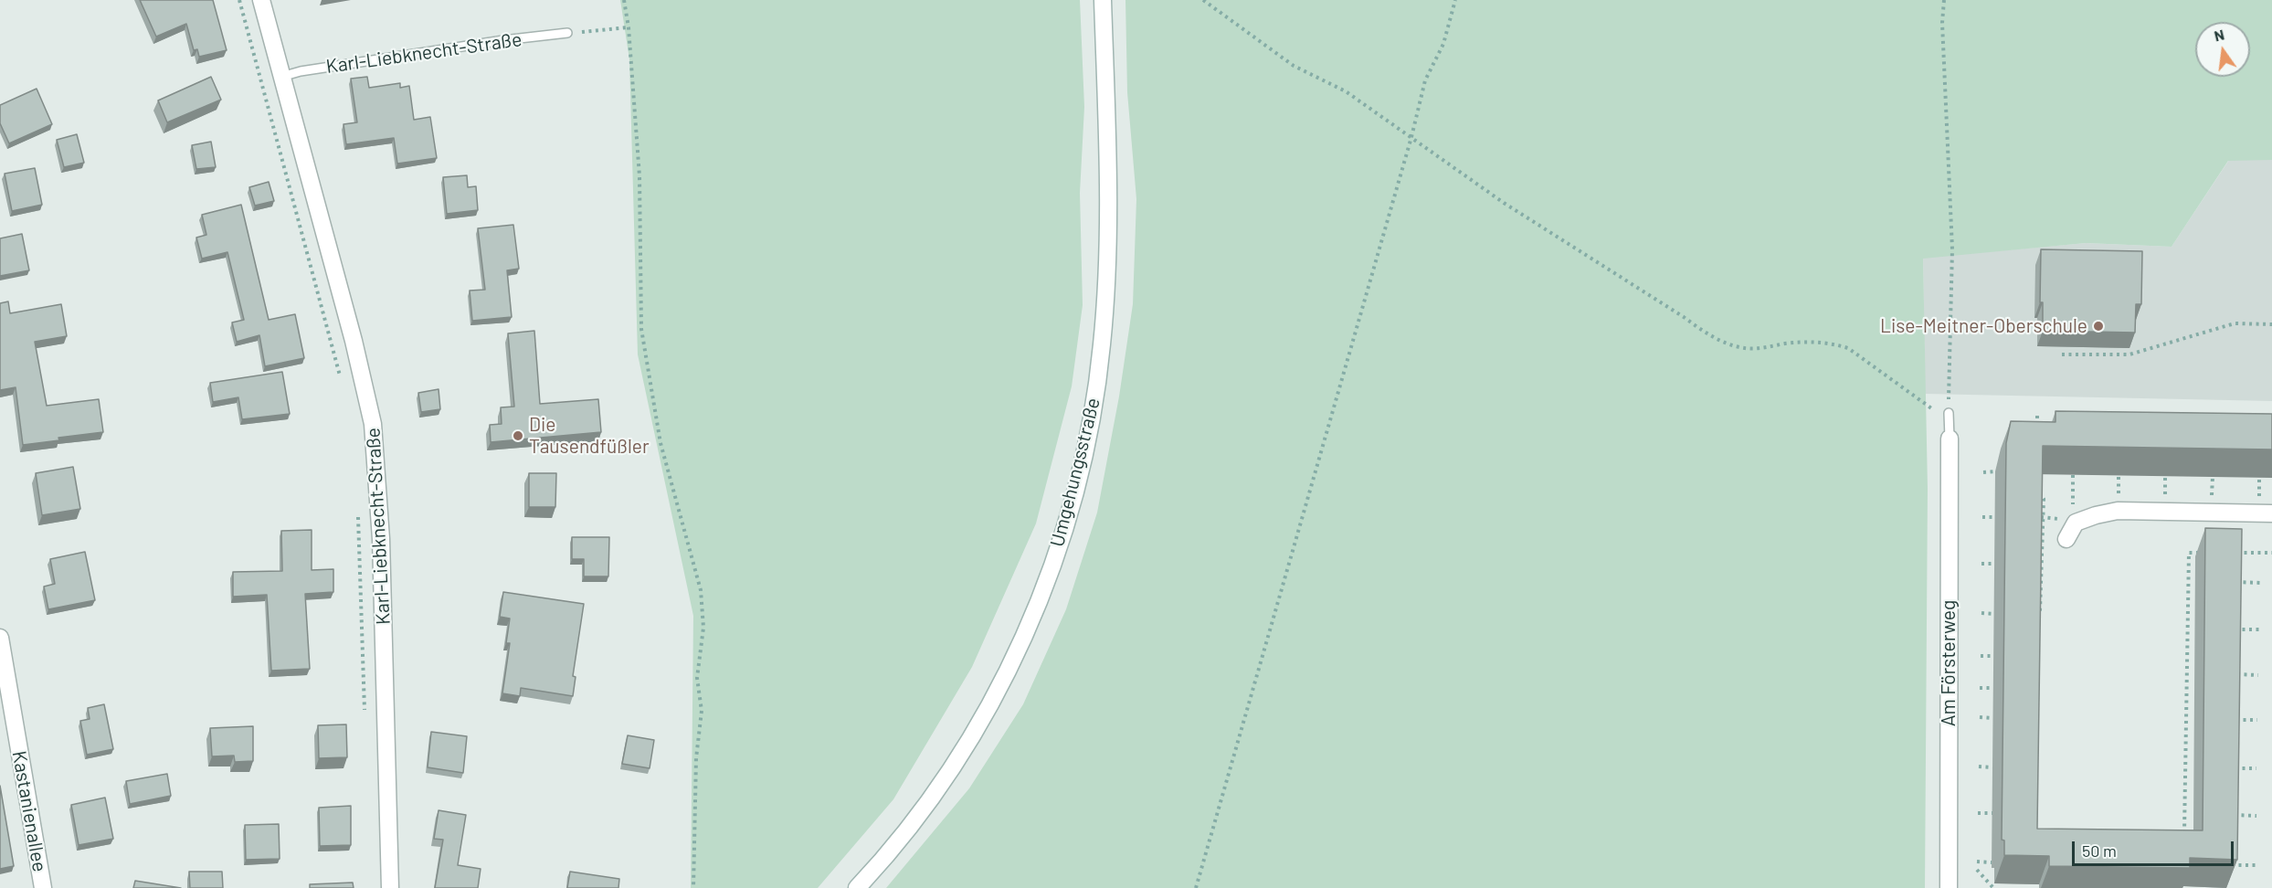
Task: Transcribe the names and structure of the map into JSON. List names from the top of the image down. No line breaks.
{"streets":{"street":["Karl-Liebknecht-Straße","Umgehungsstraße","Am Försterweg","Kastanienallee"]},"places":["Lise-Meitner-Oberschule","Die Tausendfüßler"],"scale_bar":"50 m","north":"top"}
